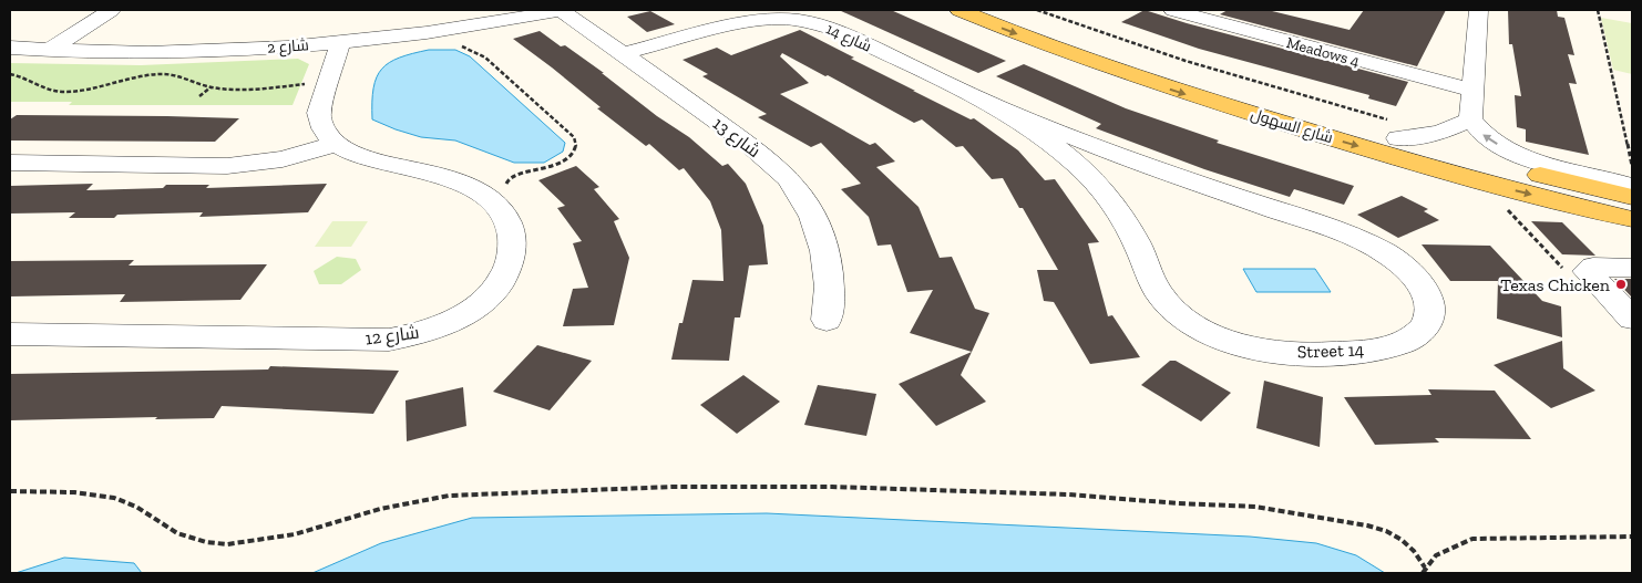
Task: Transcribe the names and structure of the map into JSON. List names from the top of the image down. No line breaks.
{"streets":{"main road":["شارع السهول"],"street":["شارع 14","شارع 2","Meadows 4","شارع 13","شارع 12","Street 14"]},"crossings":[["شارع 14","شارع 13"],["شارع 14","Street 14"],["شارع 2","شارع 13"]],"places":["Texas Chicken"]}
